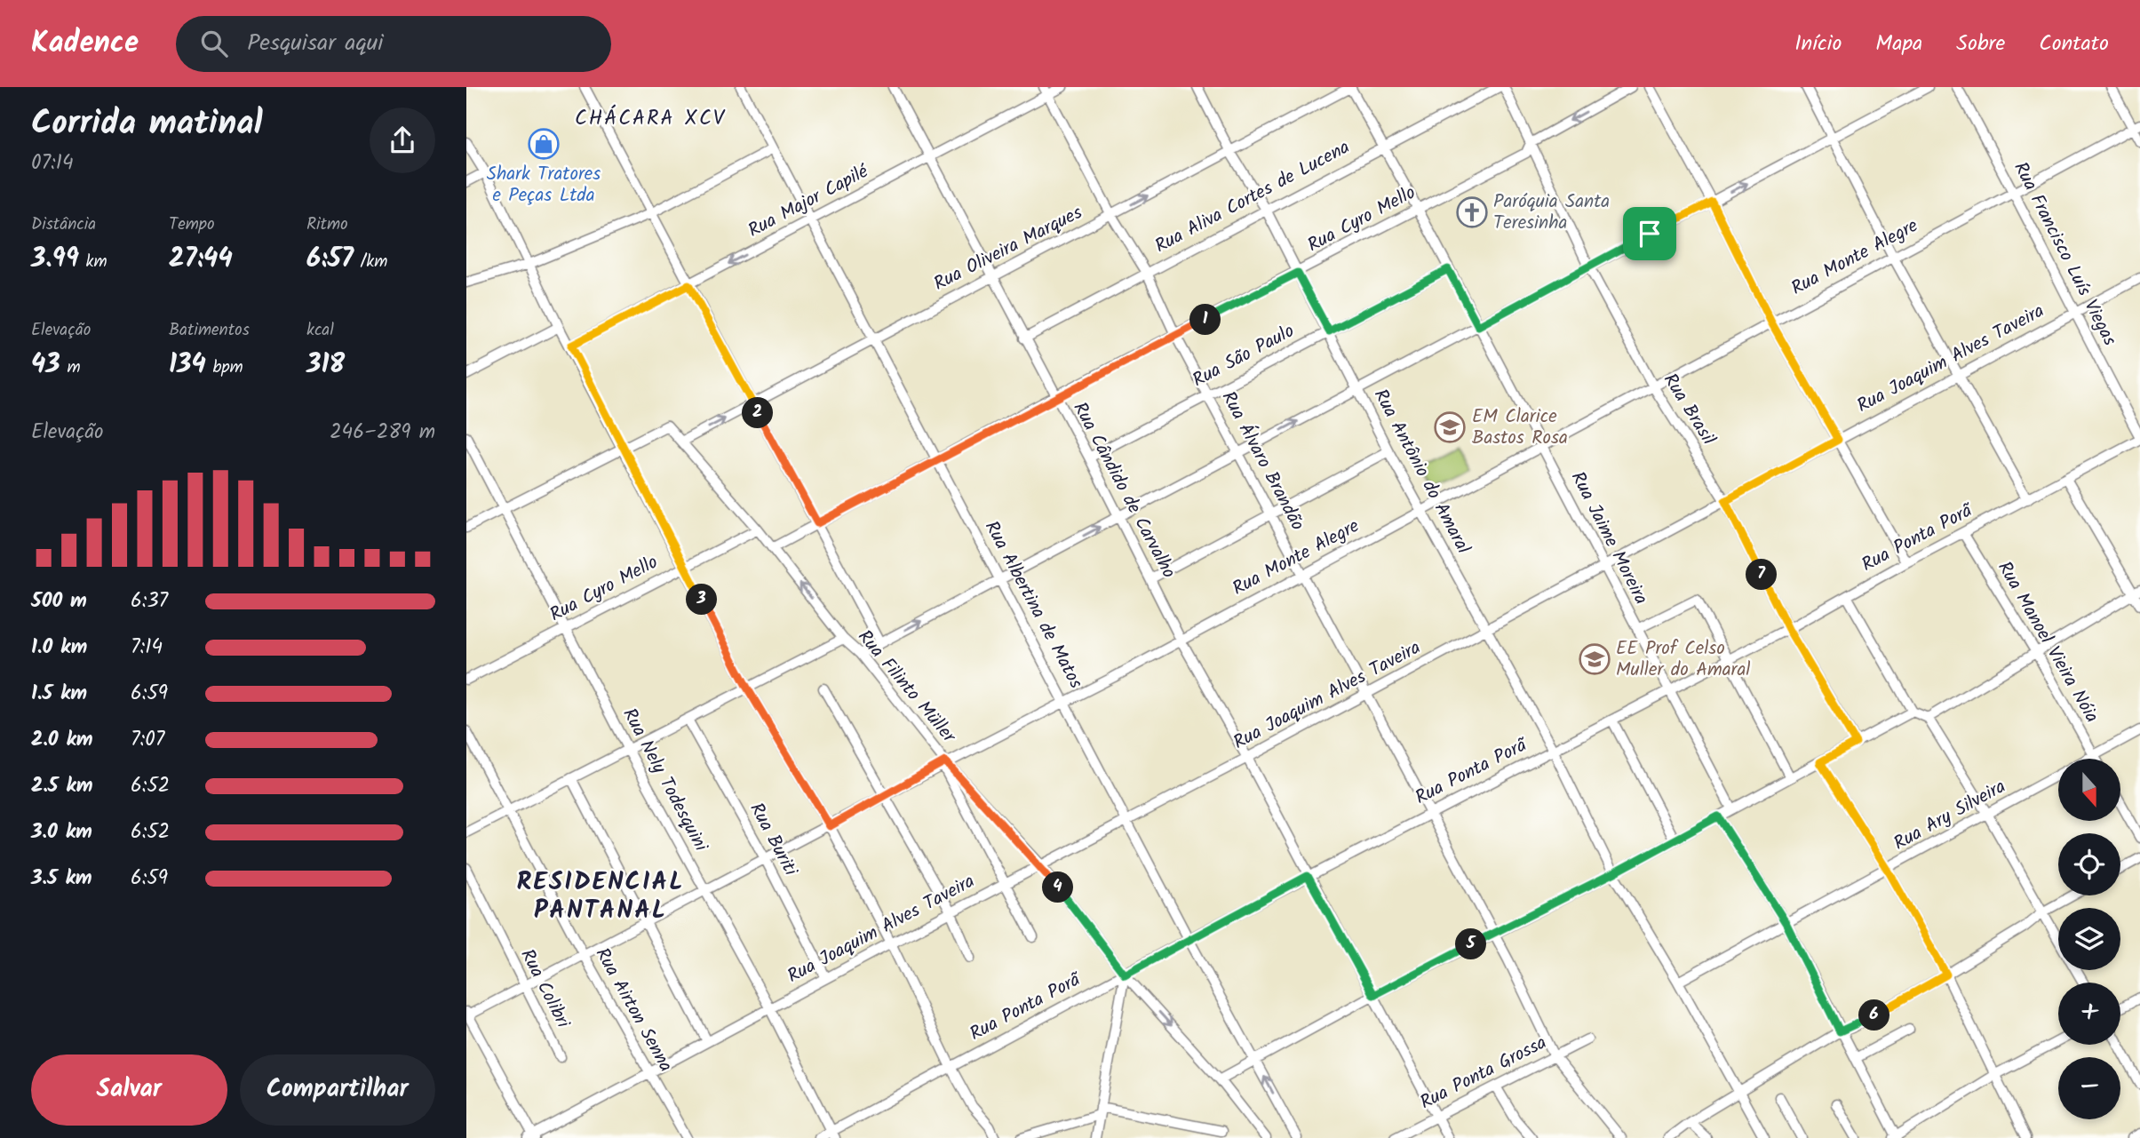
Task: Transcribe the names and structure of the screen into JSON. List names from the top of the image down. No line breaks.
{"streets":{"street":["Rua Aliva Cortes de Lucena","Rua Major Capilé","Rua Cyro Mello","Rua Oliveira Marques","Rua Francisco Luís Viegas","Rua Monte Alegre","Rua São Paulo","Rua Joaquim Alves Taveira","Rua Brasil","Rua Álvaro Brandão","Rua Antônio do Amaral","Rua Cândido de Carvalho","Rua Jaime Moreira","Rua Ponta Porã","Rua Albertina de Matos","Rua Manoel Vieira Nóia","Rua Filinto Müller","Rua Nely Todesquini","Rua Ary Silveira","Rua Buriti","Rua Colibri","Rua Airton Senna","Rua Ponta Grossa"]},"crossings":[["Rua Aliva Cortes de Lucena","Rua Álvaro Brandão"],["Rua Aliva Cortes de Lucena","Rua Antônio do Amaral"],["Rua Aliva Cortes de Lucena","Rua Cândido de Carvalho"],["Rua Aliva Cortes de Lucena","Rua Jaime Moreira"],["Rua Major Capilé","Rua Álvaro Brandão"],["Rua Major Capilé","Rua Cândido de Carvalho"],["Rua Major Capilé","Rua Albertina de Matos"],["Rua Cyro Mello","Rua Brasil"],["Rua Cyro Mello","Rua Álvaro Brandão"],["Rua Cyro Mello","Rua Antônio do Amaral"],["Rua Cyro Mello","Rua Cândido de Carvalho"],["Rua Cyro Mello","Rua Jaime Moreira"],["Rua Cyro Mello","Rua Albertina de Matos"],["Rua Cyro Mello","Rua Filinto Müller"],["Rua Cyro Mello","Rua Nely Todesquini"],["Rua Oliveira Marques","Rua Álvaro Brandão"],["Rua Oliveira Marques","Rua Antônio do Amaral"],["Rua Oliveira Marques","Rua Cândido de Carvalho"],["Rua Oliveira Marques","Rua Jaime Moreira"],["Rua Oliveira Marques","Rua Albertina de Matos"],["Rua Oliveira Marques","Rua Filinto Müller"],["Rua Francisco Luís Viegas","Rua Monte Alegre"],["Rua Francisco Luís Viegas","Rua Joaquim Alves Taveira"],["Rua Francisco Luís Viegas","Rua Ponta Porã"],["Rua Monte Alegre","Rua Brasil"],["Rua Monte Alegre","Rua Álvaro Brandão"],["Rua Monte Alegre","Rua Antônio do Amaral"],["Rua Monte Alegre","Rua Cândido de Carvalho"],["Rua Monte Alegre","Rua Jaime Moreira"],["Rua Monte Alegre","Rua Albertina de Matos"],["Rua Monte Alegre","Rua Filinto Müller"],["Rua Monte Alegre","Rua Nely Todesquini"],["Rua Monte Alegre","Rua Buriti"],["Rua Monte Alegre","Rua Colibri"],["Rua Monte Alegre","Rua Airton Senna"],["Rua São Paulo","Rua Álvaro Brandão"],["Rua São Paulo","Rua Antônio do Amaral"],["Rua São Paulo","Rua Cândido de Carvalho"],["Rua São Paulo","Rua Jaime Moreira"],["Rua Joaquim Alves Taveira","Rua Brasil"],["Rua Joaquim Alves Taveira","Rua Álvaro Brandão"],["Rua Joaquim Alves Taveira","Rua Antônio do Amaral"],["Rua Joaquim Alves Taveira","Rua Cândido de Carvalho"],["Rua Joaquim Alves Taveira","Rua Jaime Moreira"],["Rua Joaquim Alves Taveira","Rua Albertina de Matos"],["Rua Joaquim Alves Taveira","Rua Filinto Müller"],["Rua Joaquim Alves Taveira","Rua Nely Todesquini"],["Rua Joaquim Alves Taveira","Rua Buriti"],["Rua Joaquim Alves Taveira","Rua Airton Senna"],["Rua Brasil","Rua Ponta Porã"],["Rua Álvaro Brandão","Rua Ponta Porã"],["Rua Álvaro Brandão","Rua Ponta Grossa"],["Rua Antônio do Amaral","Rua Ponta Porã"],["Rua Antônio do Amaral","Rua Ary Silveira"],["Rua Cândido de Carvalho","Rua Ponta Porã"],["Rua Cândido de Carvalho","Rua Ponta Grossa"],["Rua Jaime Moreira","Rua Ponta Porã"],["Rua Ponta Porã","Rua Albertina de Matos"],["Rua Ponta Porã","Rua Manoel Vieira Nóia"],["Rua Ponta Porã","Rua Filinto Müller"],["Rua Ponta Porã","Rua Nely Todesquini"],["Rua Manoel Vieira Nóia","Rua Ary Silveira"]],"districts":["CHÁCARA XCV","RESIDENCIAL PANTANAL"],"places":{"shop":["Shark Tratores e Peças Ltda"],"church":["Paróquia Santa Teresinha"],"school or university":["EM Clarice Bastos Rosa","EE Prof Celso Muller do Amaral"]},"north":"bottom","page":{"header":"Kadence","search":"Pesquisar aqui","nav":["Início","Mapa","Sobre","Contato"],"heading":["Corrida matinal","07:14"],"stats":[["Distância","3.99 km"],["Tempo","27:44"],["Ritmo","6:57 /km"],["Elevação","43 m"],["Batimentos","134 bpm"],["kcal","318"]],"pins":["1","2","7","3","4","5","6"],"chart":["Elevação","246–289 m"],"list":[{"name":"500 m","note":"6:37"},{"name":"1.0 km","note":"7:14"},{"name":"1.5 km","note":"6:59"},{"name":"2.0 km","note":"7:07"},{"name":"2.5 km","note":"6:52"},{"name":"3.0 km","note":"6:52"},{"name":"3.5 km","note":"6:59"}],"map_buttons":["+","−"],"buttons":["Salvar","Compartilhar"]}}
